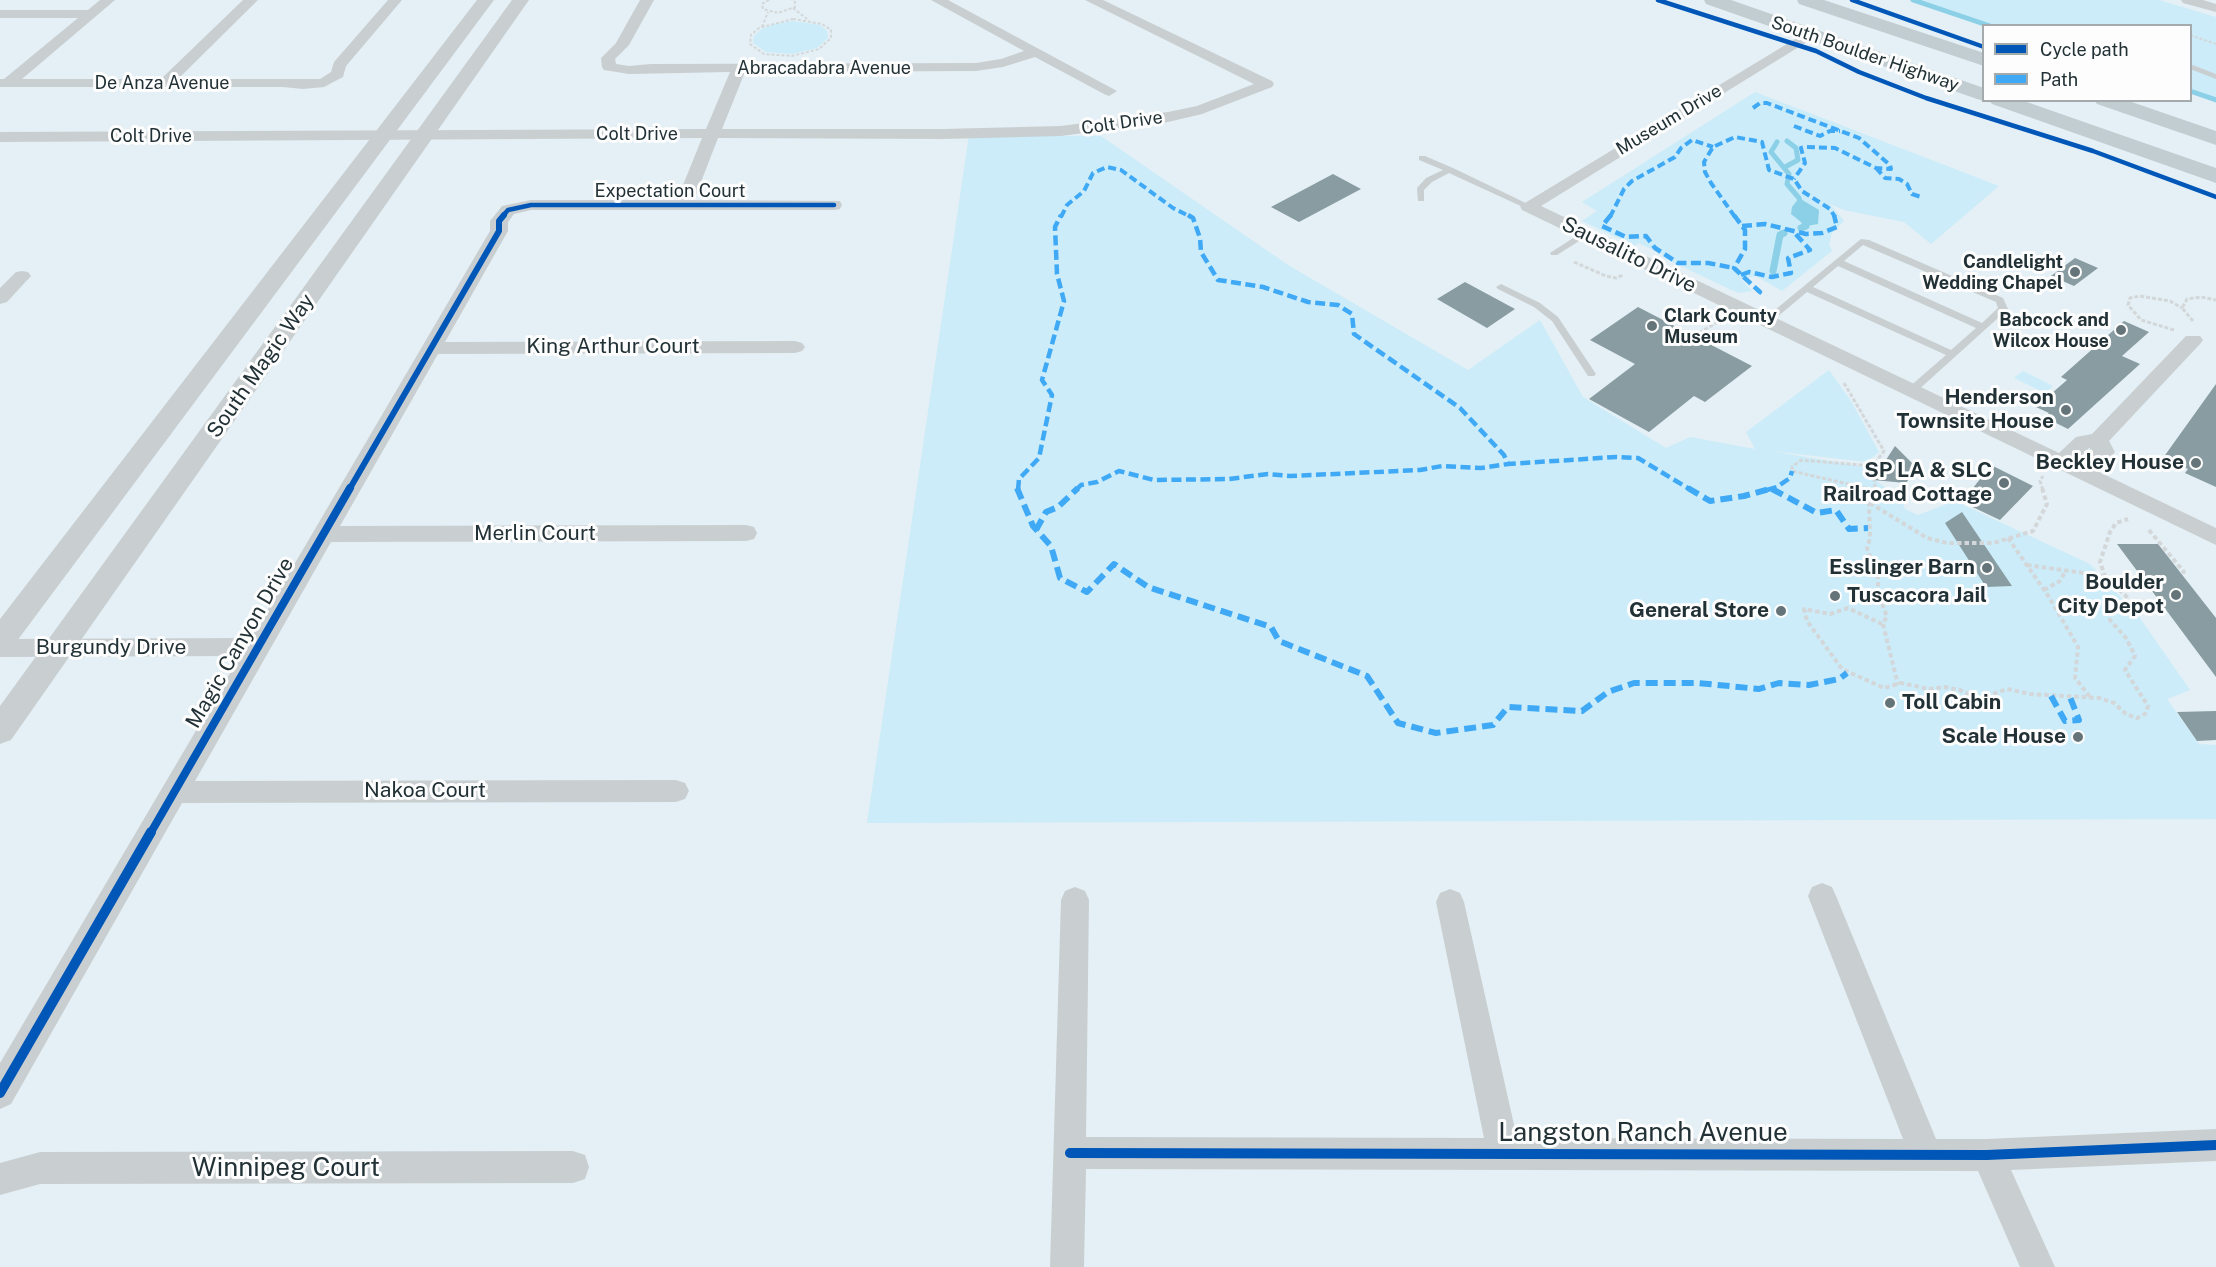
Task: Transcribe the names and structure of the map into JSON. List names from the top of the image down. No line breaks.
{"streets":{"main road":["South Boulder Highway"],"street":["Abracadabra Avenue","De Anza Avenue","Museum Drive","Colt Drive","Expectation Court","Sausalito Drive","King Arthur Court","South Magic Way","Merlin Court","Magic Canyon Drive","Burgundy Drive","Nakoa Court","Langston Ranch Avenue","Winnipeg Court"]},"crossings":[["South Boulder Highway","Museum Drive"],["Museum Drive","Sausalito Drive"],["Colt Drive","South Magic Way"],["Expectation Court","Magic Canyon Drive"],["King Arthur Court","Magic Canyon Drive"],["South Magic Way","Burgundy Drive"],["Merlin Court","Magic Canyon Drive"],["Magic Canyon Drive","Burgundy Drive"],["Magic Canyon Drive","Nakoa Court"]],"places":["Candlelight Wedding Chapel","Clark County Museum","Babcock and Wilcox House","Henderson Townsite House","Beckley House","SP LA & SLC Railroad Cottage","Esslinger Barn","Boulder City Depot","Tuscacora Jail","General Store","Toll Cabin","Scale House"],"legend":["Cycle path","Path"]}
